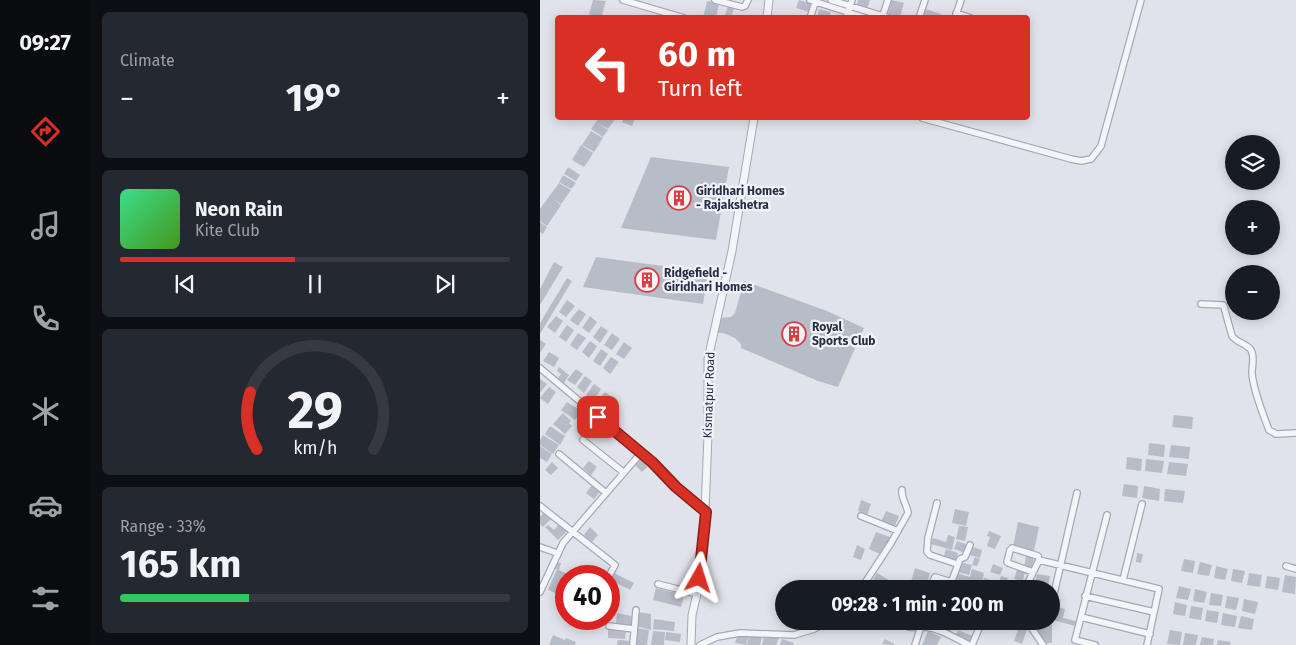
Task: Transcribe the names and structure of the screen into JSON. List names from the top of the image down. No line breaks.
{"streets":{"street":["Kismatpur Road"]},"places":{"building":["Giridhari Homes - Rajakshetra","Ridgefield - Giridhari Homes","Royal Sports Club"]},"page":{"tabs":"09:27","tile":["Climate",["Range · 33%","165 km"]],"turn":["60 m","Turn left"],"heat":["−","19°","+"],"map_buttons":["+","−"],"song":["Neon Rain","Kite Club"],"limit":"40","trip":"09:28 · 1 min · 200 m","gauge":["29","km/h"]}}
